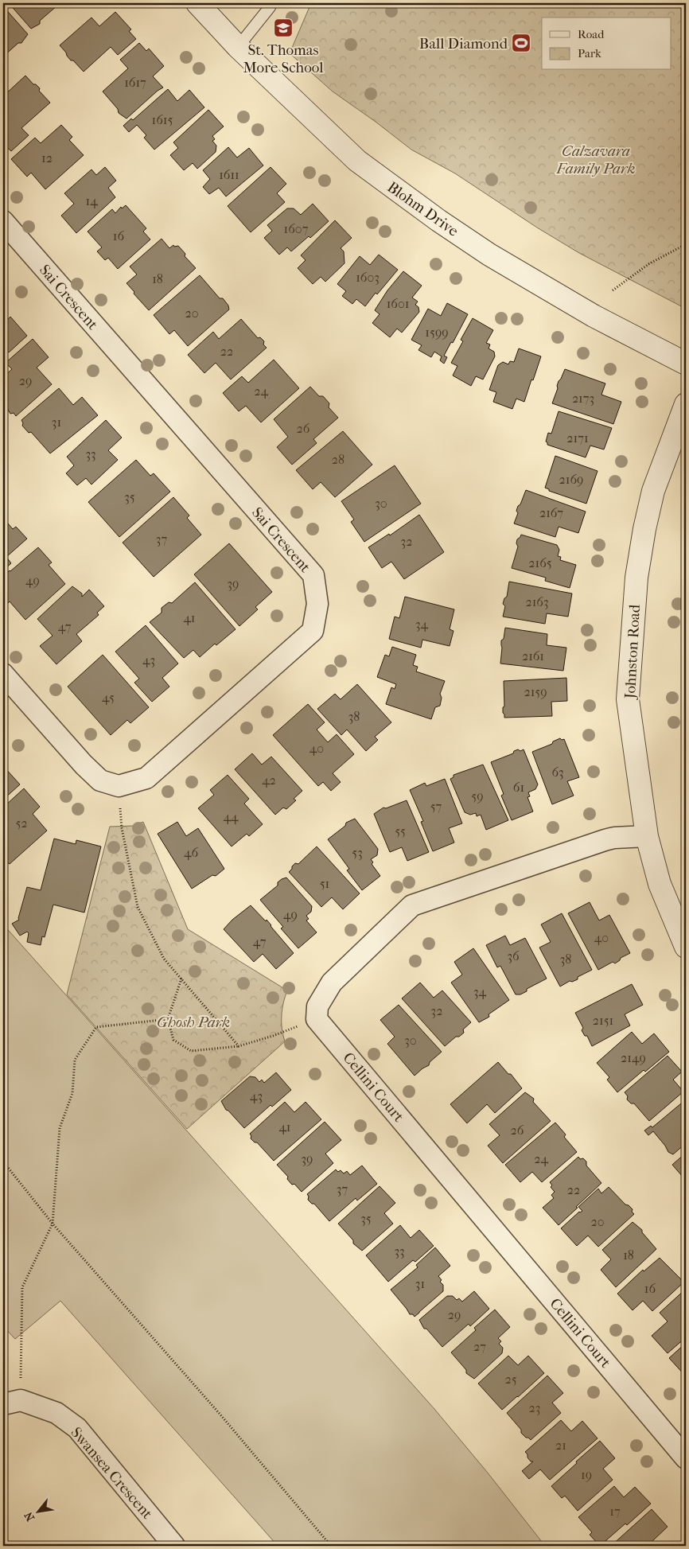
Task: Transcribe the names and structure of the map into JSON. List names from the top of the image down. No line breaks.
{"streets":{"street":["Blohm Drive","Sai Crescent","Johnston Road","Cellini Court","Swansea Crescent"]},"parks":["Calzavara Family Park","Ghosh Park"],"places":{"school or university":["St. Thomas More School"],"sports":["Ball Diamond"]},"house_numbers":["1617","1615","12","1611","14","1607","16","1603","18","1601","20","1599","22","29","24","2173","31","26","2171","33","28","2169","35","30","2167","37","32","2165","49","39","2163","41","34","47","2161","43","2159","45","38","40","63","42","61","59","57","44","52","55","46","53","51","49","40","47","36","38","34","32","2151","30","2149","43","41","26","39","24","37","22","35","20","33","18","31","16","29","27","25","23","21","19","17"],"legend":["Road","Park"],"north":"bottom left"}
